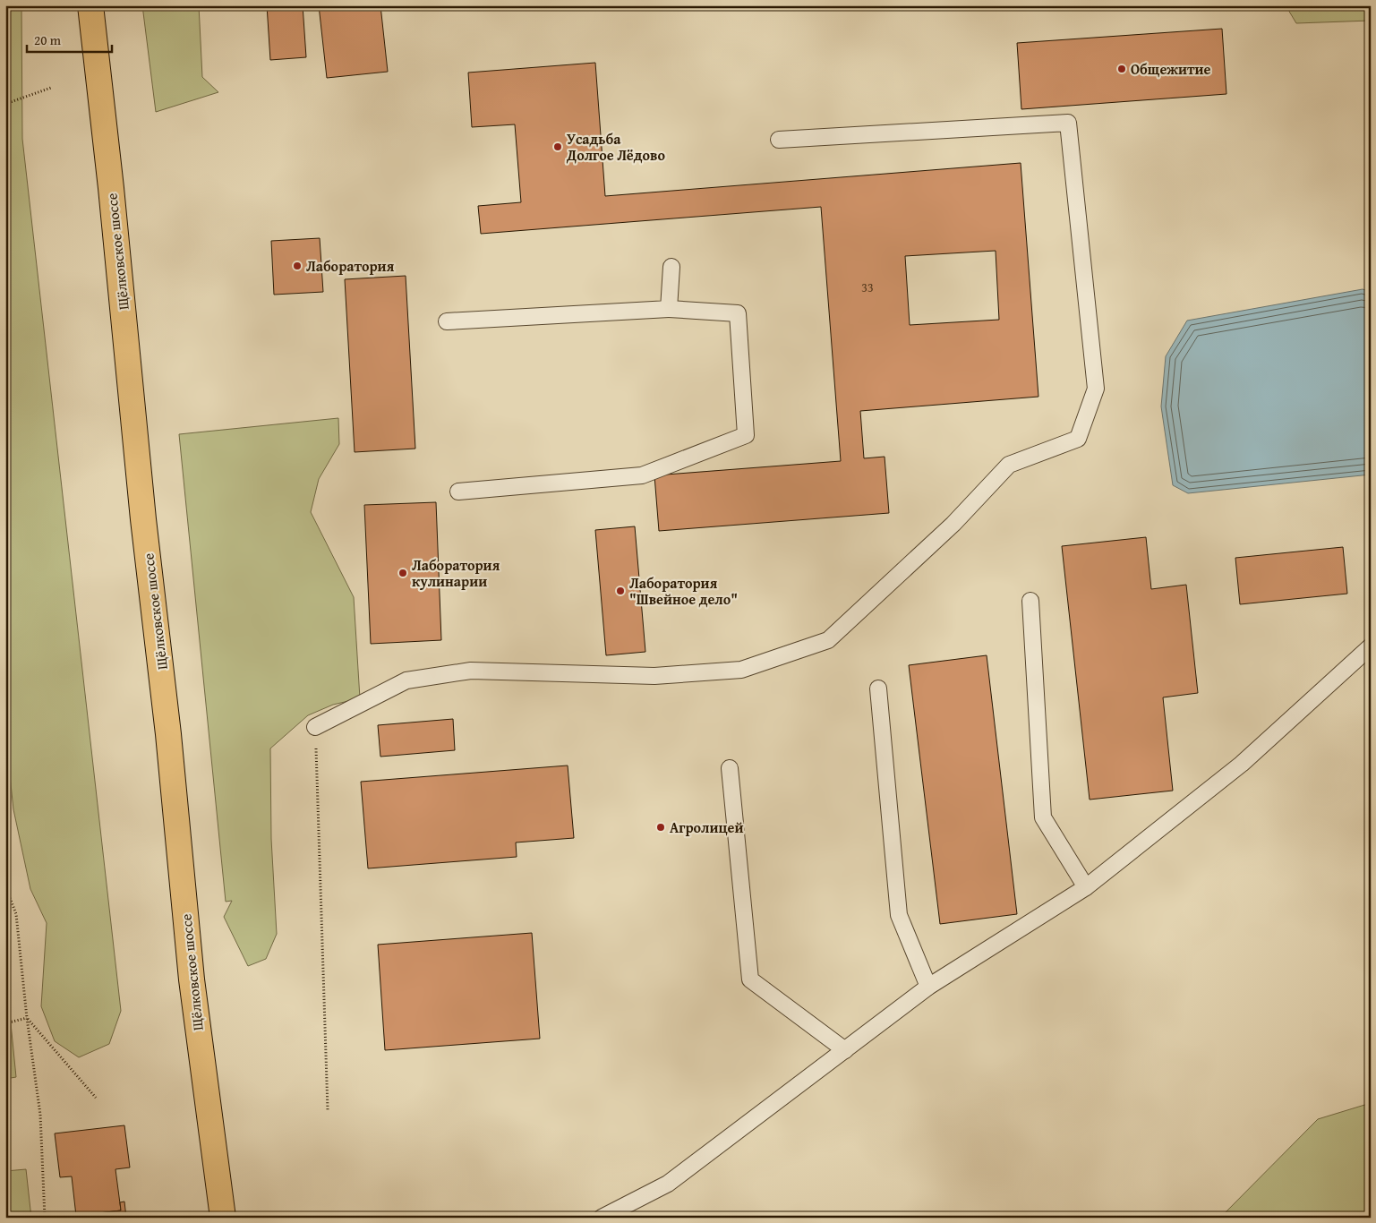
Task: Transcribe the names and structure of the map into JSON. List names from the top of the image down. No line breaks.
{"streets":{"main road":["Щёлковское шоссе"]},"places":["Общежитие","Усадьба Долгое Лёдово","Лаборатория","Лаборатория кулинарии","Лаборатория \"Швейное дело\"","Агролицей"],"house_numbers":["33"],"scale_bar":"20 m"}
